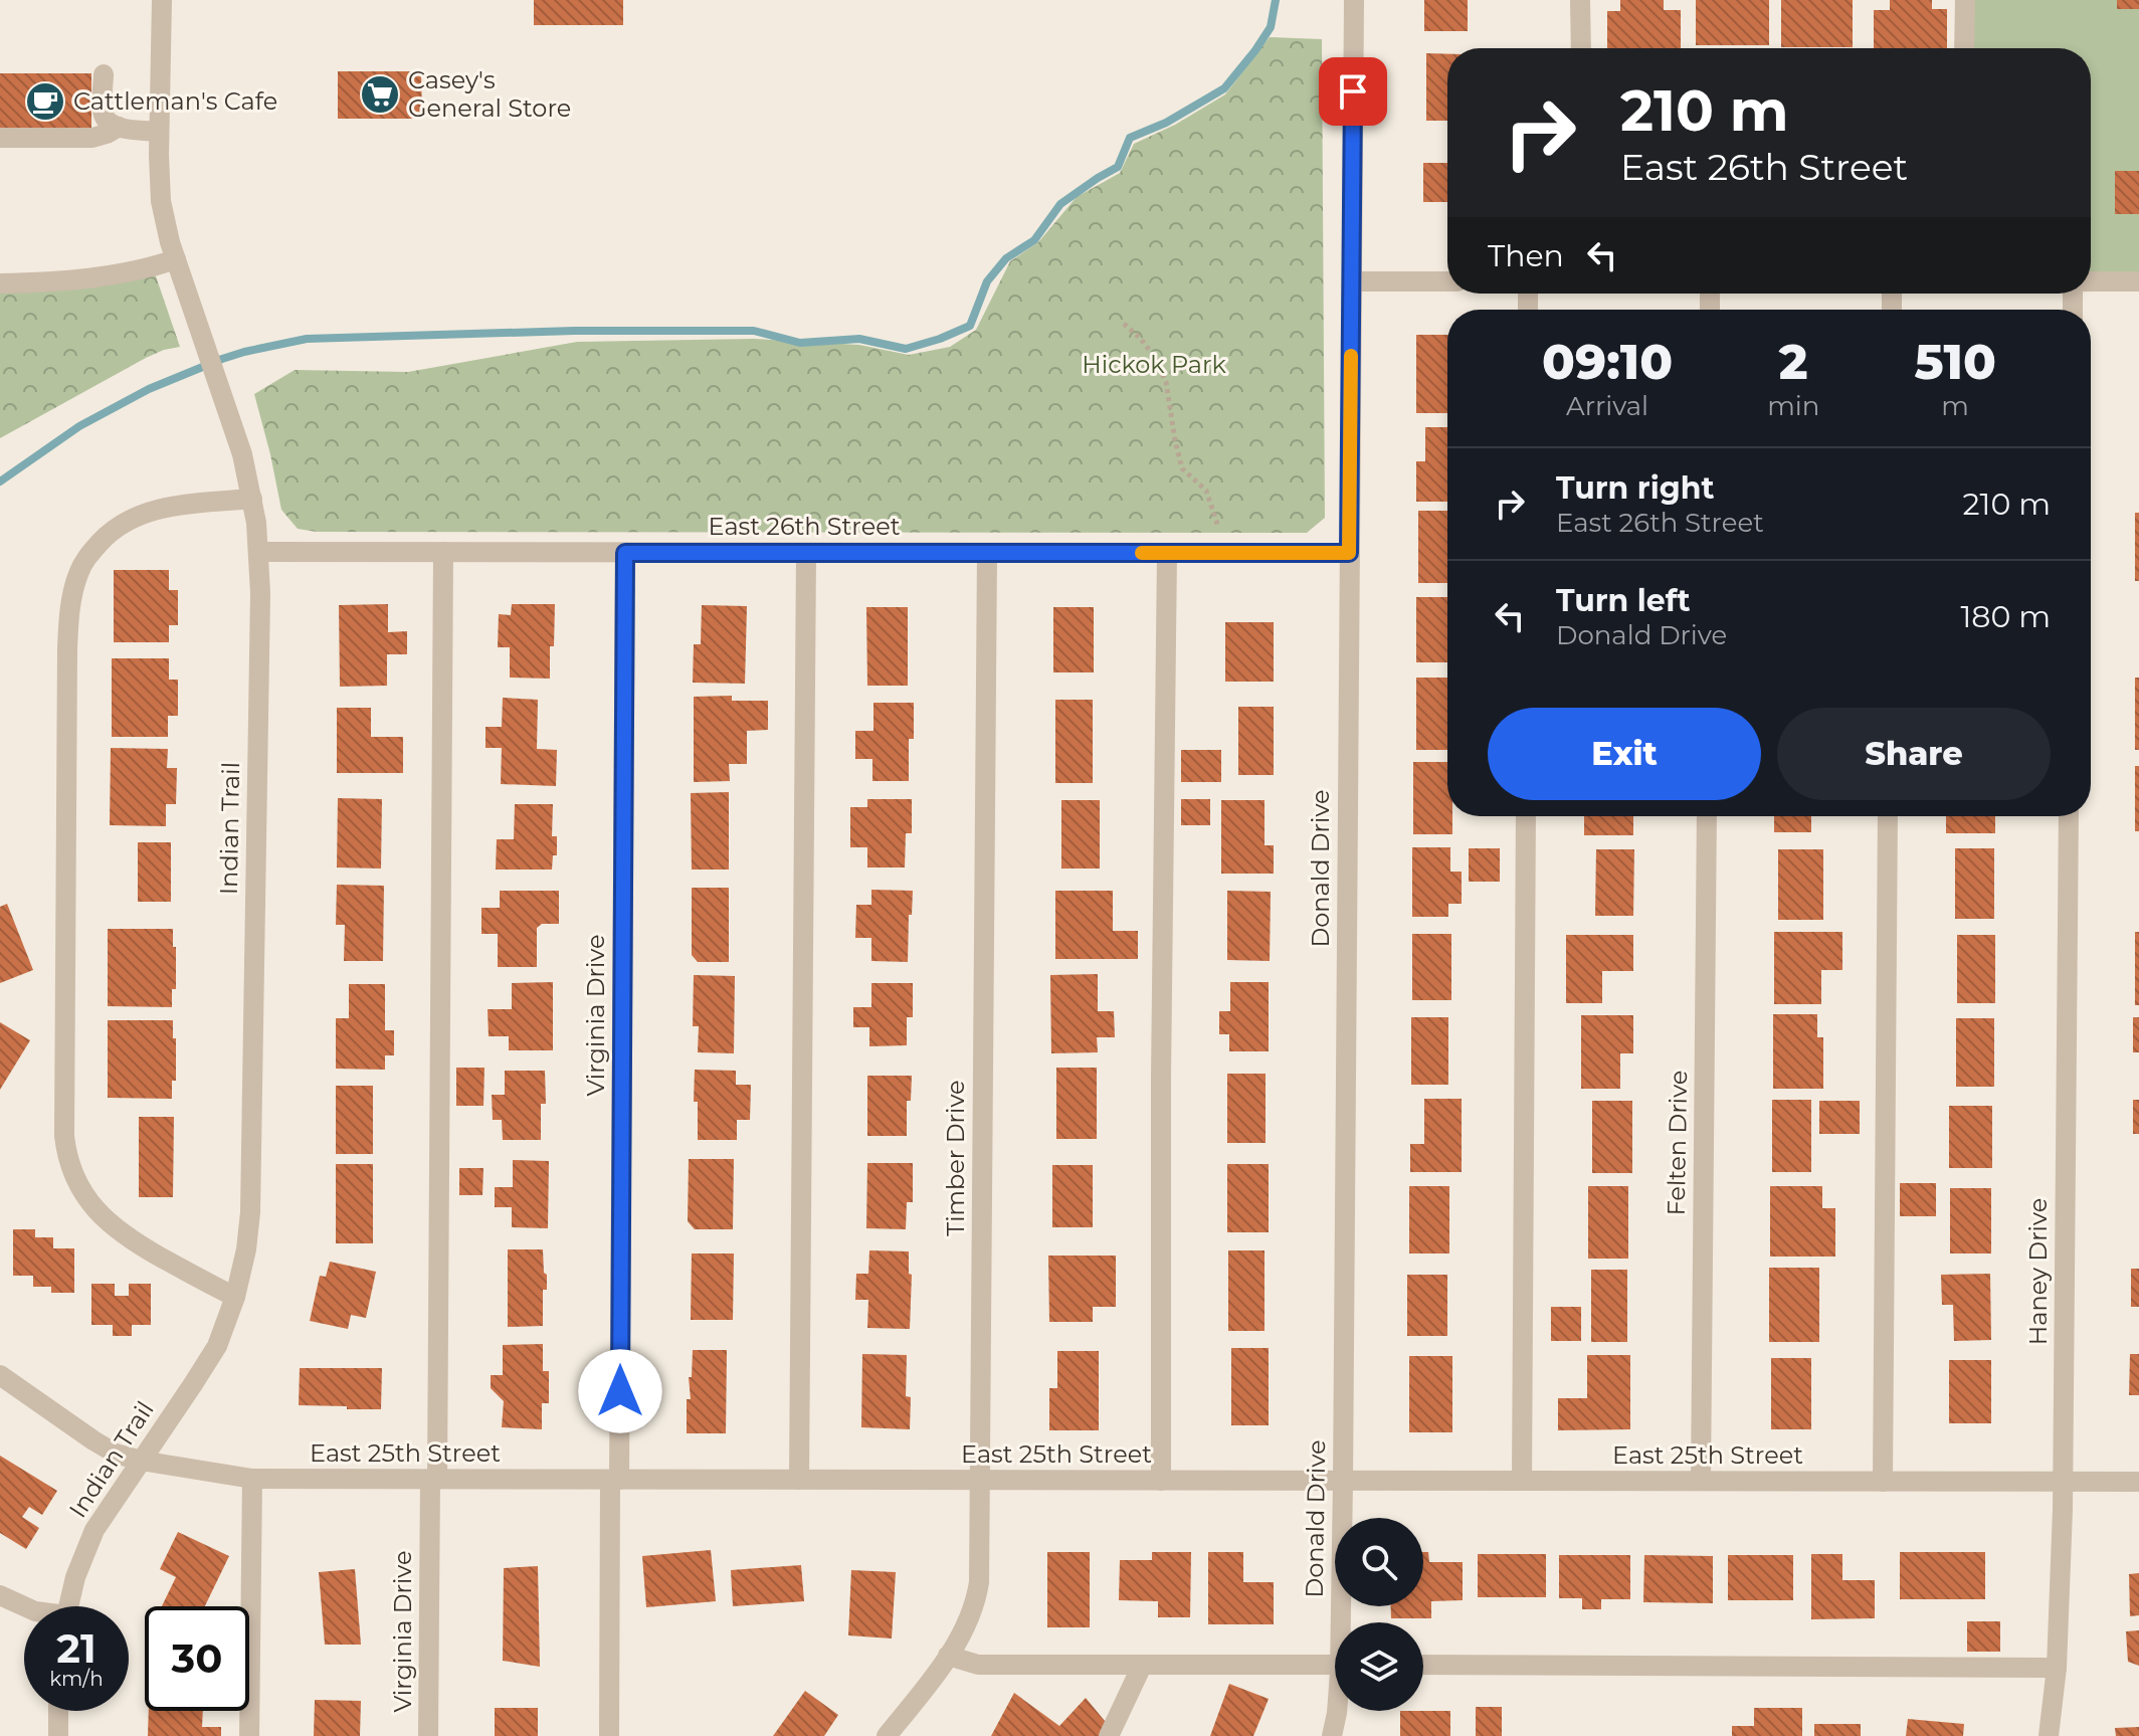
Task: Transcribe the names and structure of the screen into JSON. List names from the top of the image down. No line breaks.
{"streets":{"street":["East 26th Street","Indian Trail","Donald Drive","Virginia Drive","Felten Drive","Timber Drive","Haney Drive","East 25th Street"]},"crossings":[["East 26th Street","Indian Trail"],["East 26th Street","Donald Drive"],["East 26th Street","Virginia Drive"],["East 26th Street","Timber Drive"],["Indian Trail","East 25th Street"],["Donald Drive","East 25th Street"],["Virginia Drive","East 25th Street"],["Felten Drive","East 25th Street"],["Timber Drive","East 25th Street"],["Haney Drive","East 25th Street"]],"parks":["Hickok Park"],"places":{"supermarket":["Casey's General Store"],"cafe":["Cattleman's Cafe"]},"page":{"turn":["210 m","East 26th Street"],"then":"Then","eta":["09:10","Arrival","2","min","510","m"],"list":[{"name":"Turn right","note":"East 26th Street","value":"210 m"},{"name":"Turn left","note":"Donald Drive","value":"180 m"}],"buttons":["Exit","Share"],"speed":"21 km/h","limit":"30"}}
